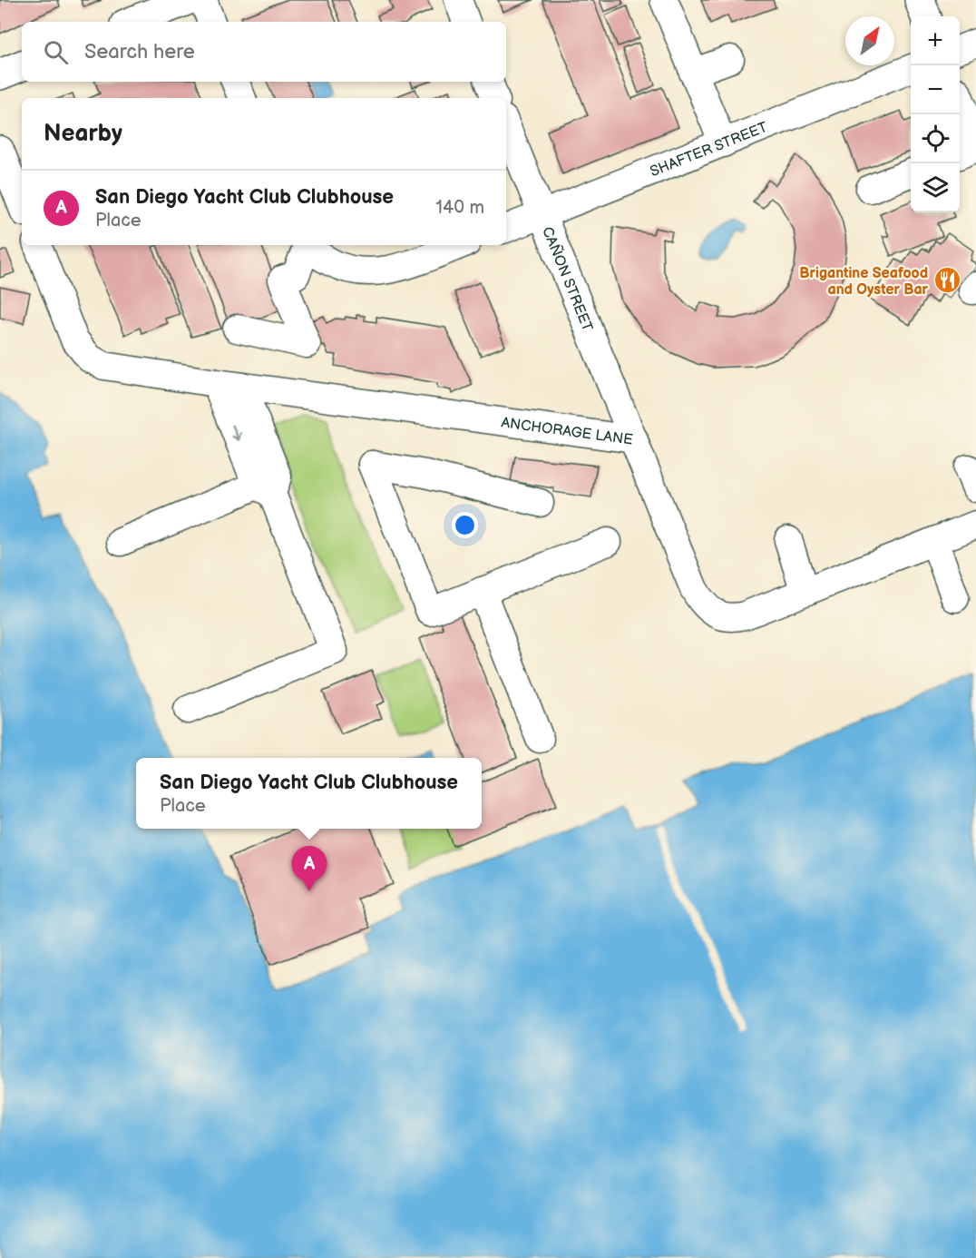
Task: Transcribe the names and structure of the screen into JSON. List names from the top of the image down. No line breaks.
{"streets":{"street":["SHAFTER STREET","CAÑON STREET","ANCHORAGE LANE"]},"crossings":[["SHAFTER STREET","CAÑON STREET"],["CAÑON STREET","ANCHORAGE LANE"]],"places":{"restaurant":["Brigantine Seafood and Oyster Bar"]},"north":"top right","page":{"map_buttons":["+","−"],"search":"Search here","heading":"Nearby","list":[{"mark":"A","name":"San Diego Yacht Club Clubhouse","note":"Place","value":"140 m"}],"popup":["San Diego Yacht Club Clubhouse","Place"],"pins":"A"}}
